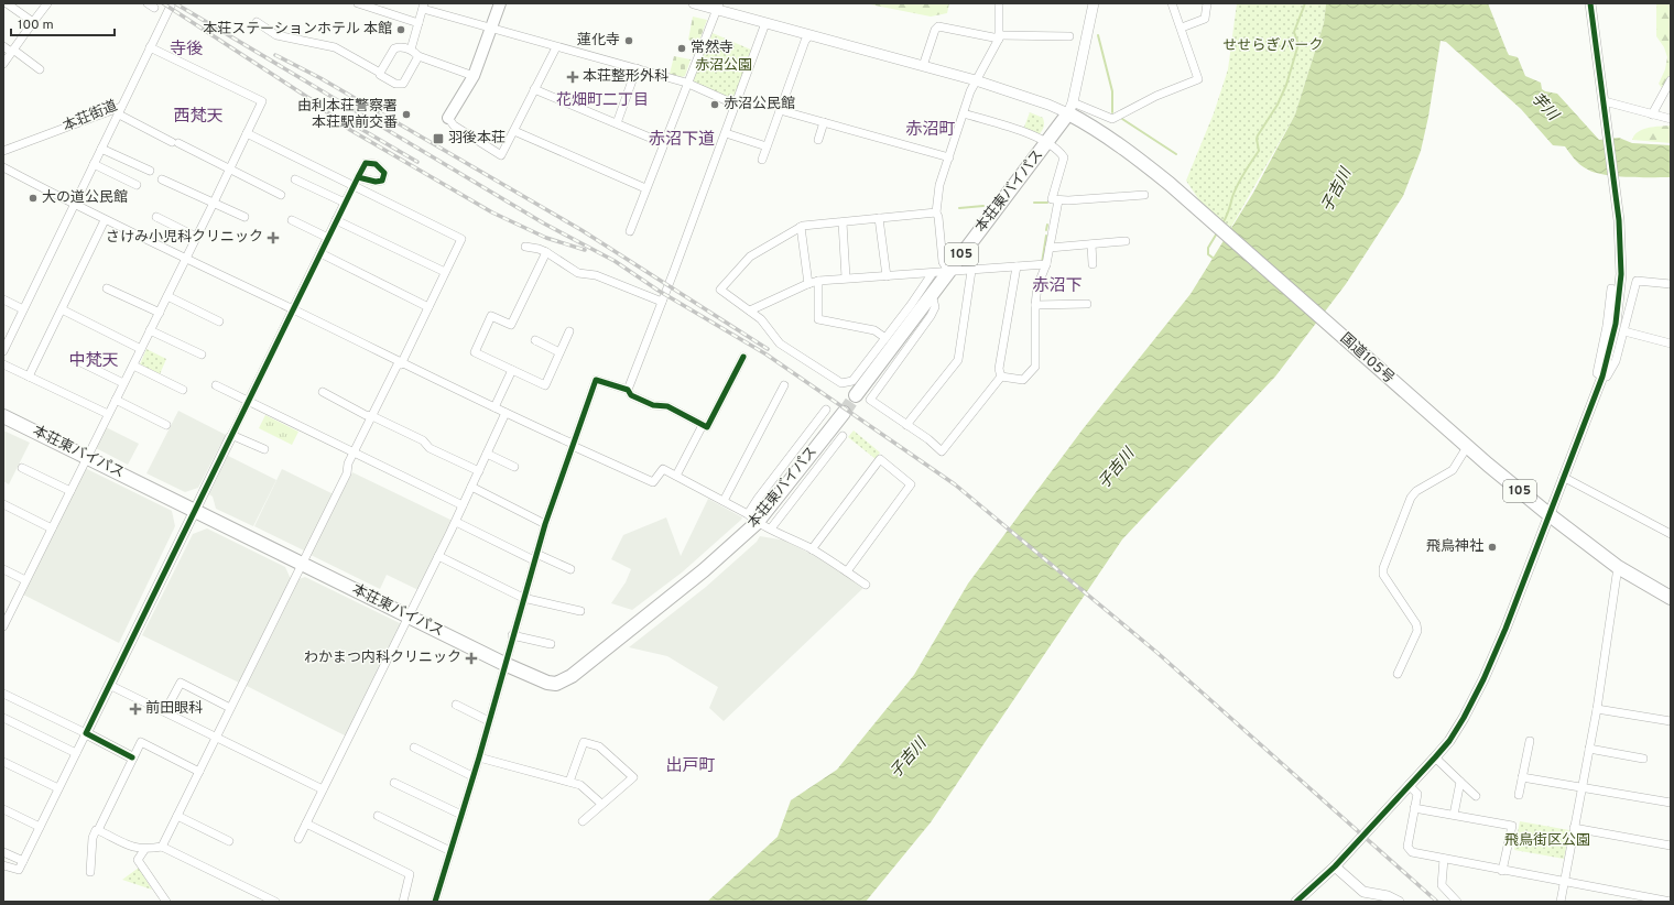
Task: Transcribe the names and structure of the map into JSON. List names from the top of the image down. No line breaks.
{"streets":{"highway":["本荘東バイパス","105","国道105号"],"street":["本荘街道"]},"crossings":[["本荘東バイパス","国道105号"]],"districts":["寺後","花畑町二丁目","西梵天","赤沼町","赤沼下道","赤沼下","中梵天","出戸町"],"water":["芋川","子吉川"],"parks":["せせらぎパーク","赤沼公園","飛鳥街区公園"],"places":{"other":["本荘ステーションホテル 本館","蓮化寺","常然寺","赤沼公民館","由利本荘警察署 本荘駅前交番","大の道公民館","飛鳥神社"],"health":["本荘整形外科","さけみ小児科クリニック","わかまつ内科クリニック","前田眼科"],"transit":["羽後本荘"]},"scale_bar":"100 m"}
